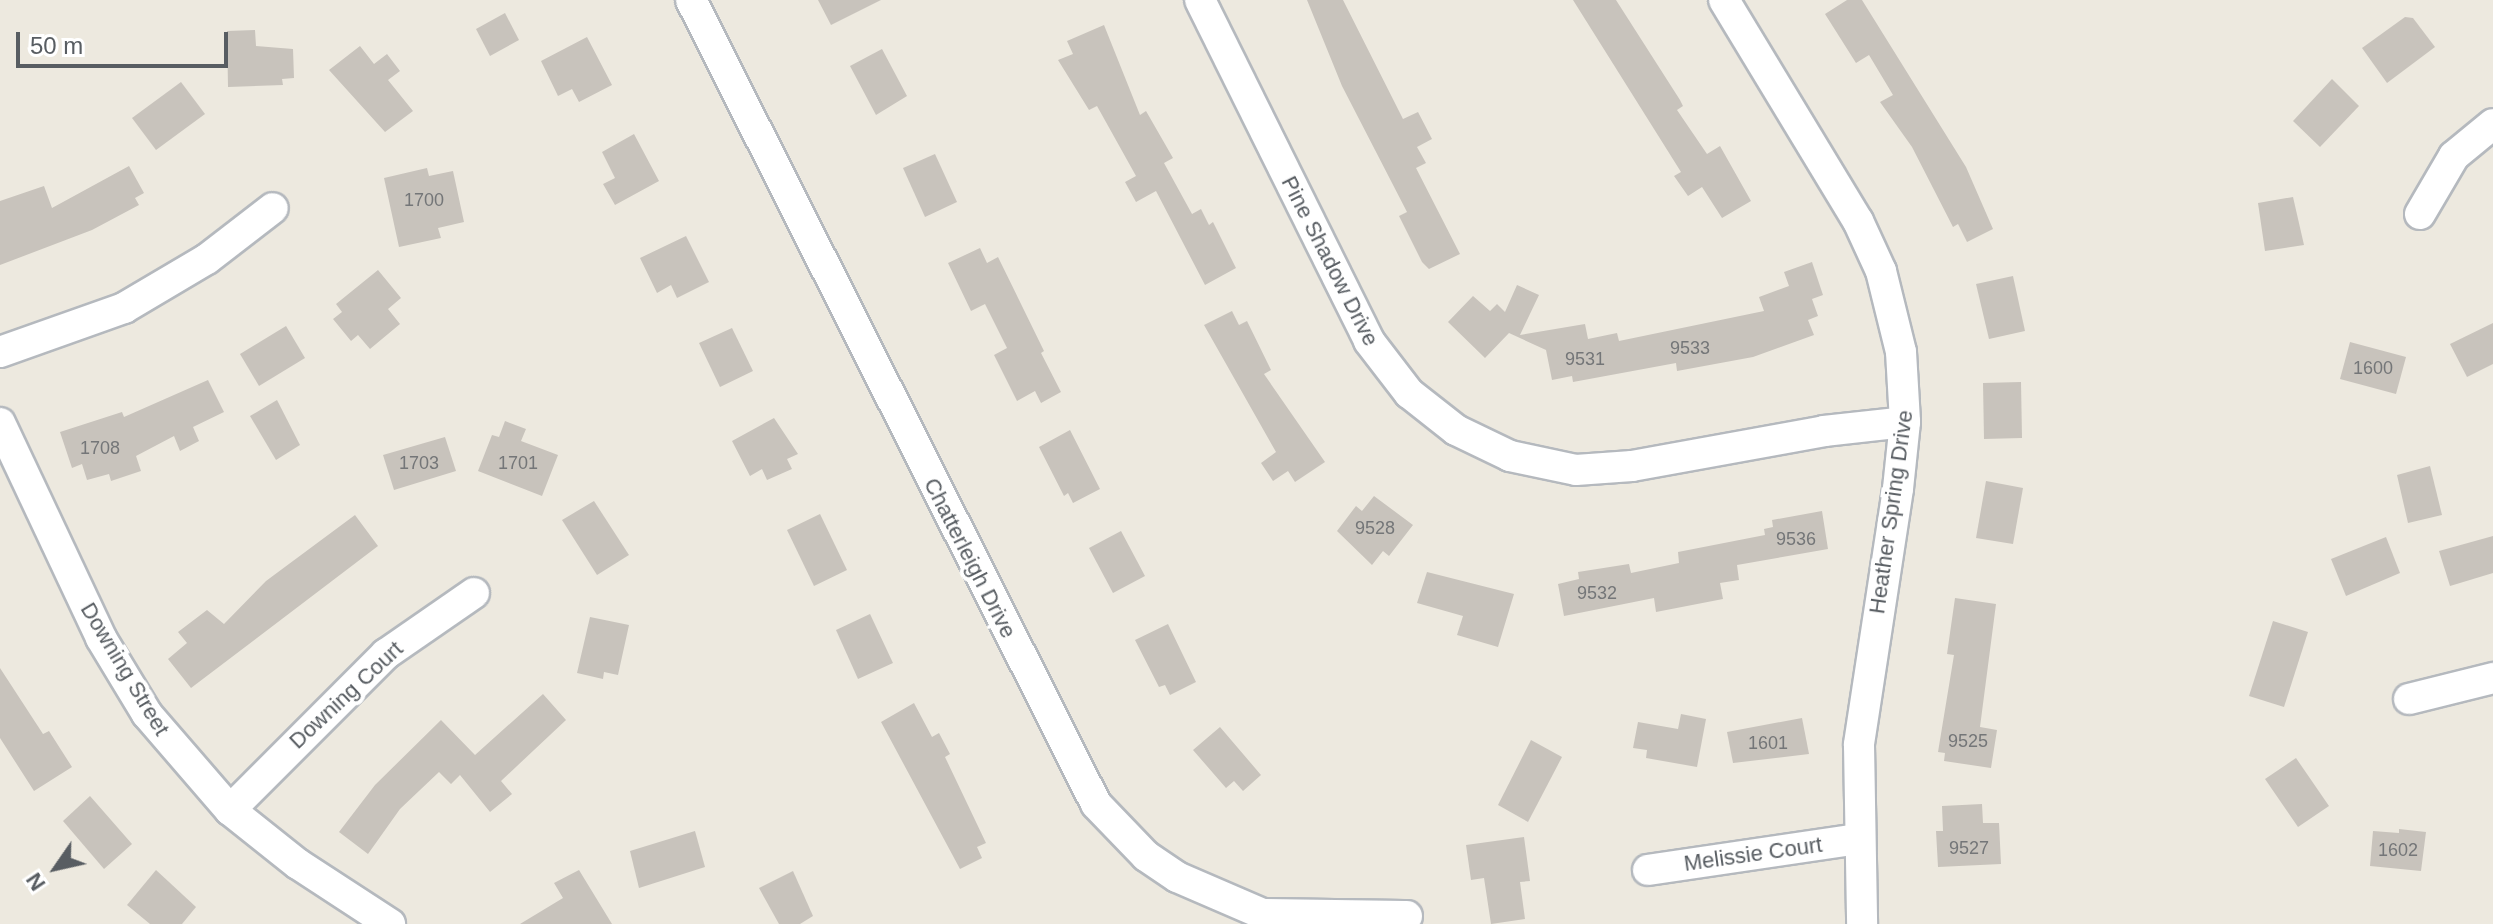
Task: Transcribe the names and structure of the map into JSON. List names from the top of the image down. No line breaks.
{"streets":{"street":["Pine Shadow Drive","Heather Spring Drive","Chatterleigh Drive","Downing Street","Downing Court","Melissie Court"]},"crossings":[["Pine Shadow Drive","Heather Spring Drive"],["Heather Spring Drive","Melissie Court"],["Downing Street","Downing Court"]],"house_numbers":["1700","9533","9531","1600","1708","1703","1701","9528","9536","9532","9525","1601","9527","1602"],"scale_bar":"50 m","north":"bottom left"}
